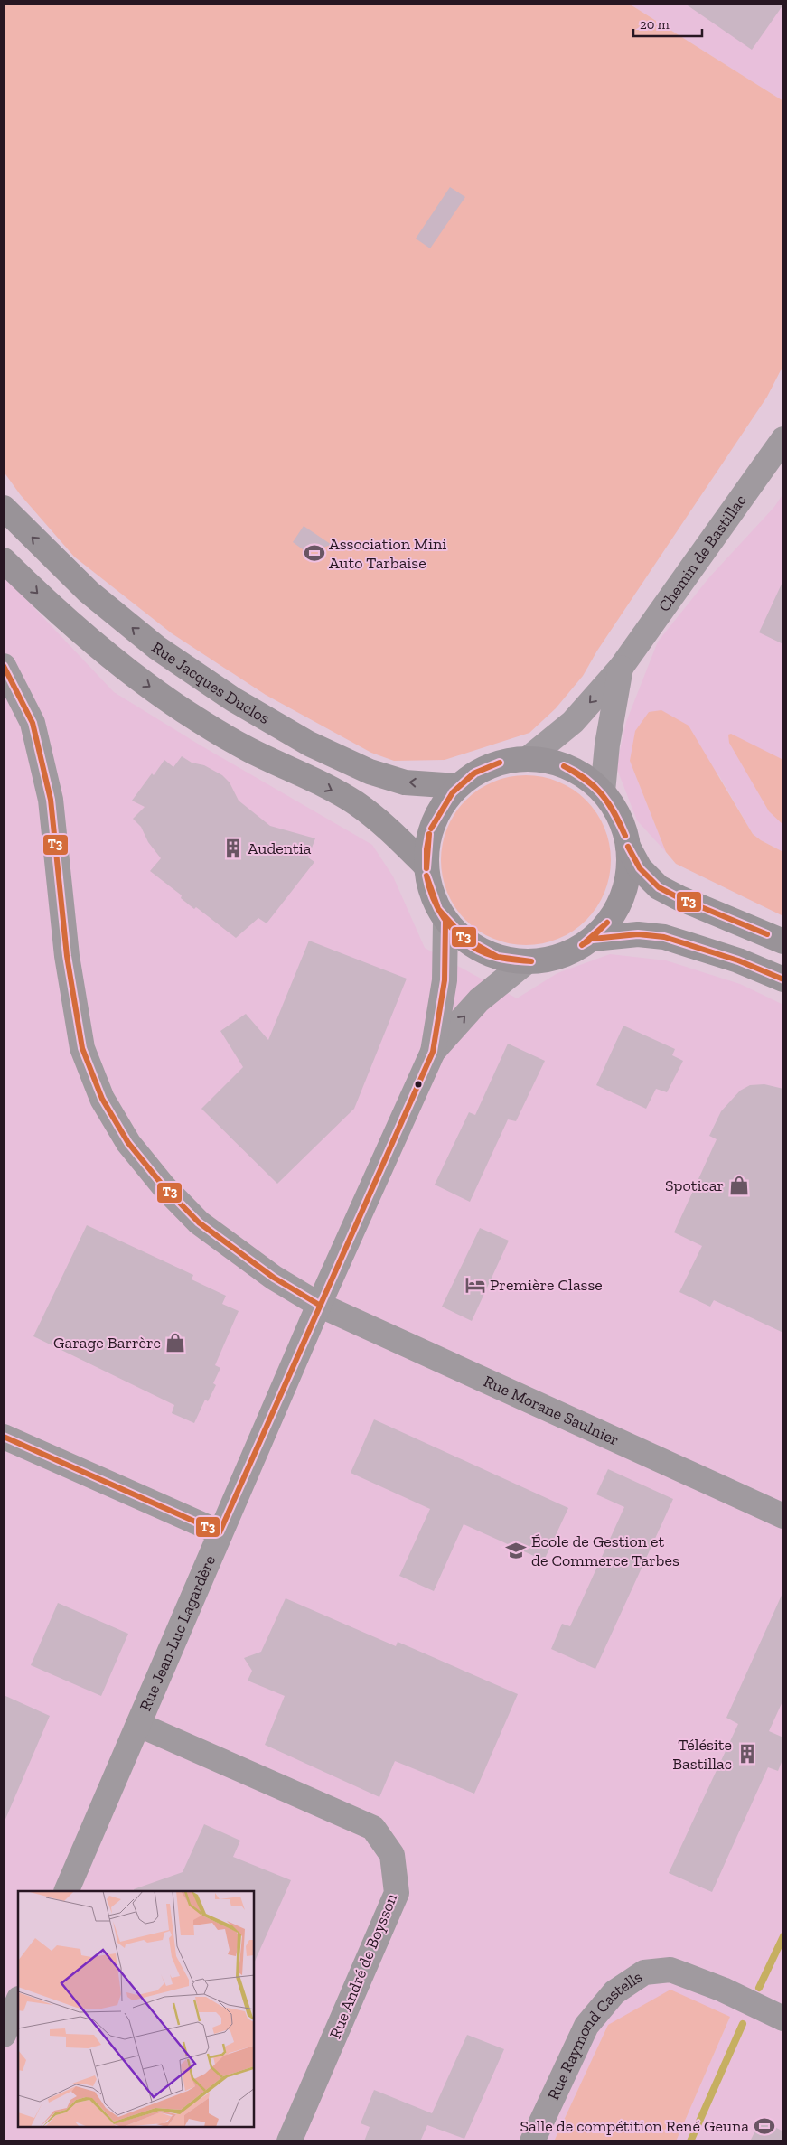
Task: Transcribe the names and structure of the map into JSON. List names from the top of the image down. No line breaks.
{"streets":{"main road":["Rue Jacques Duclos"],"street":["Chemin de Bastillac","Rue Morane Saulnier","Rue Jean-Luc Lagardère","Rue André de Boysson","Rue Raymond Castells"]},"crossings":[["Rue Morane Saulnier","Rue Jean-Luc Lagardère"],["Rue Jean-Luc Lagardère","Rue André de Boysson"]],"places":{"sports":["Association Mini Auto Tarbaise","Salle de compétition René Geuna"],"building":["Audentia","Télésite Bastillac"],"shop":["Spoticar","Garage Barrère"],"hotel":["Première Classe"],"school or university":["École de Gestion et de Commerce Tarbes"]},"lines":["transit line T3"],"scale_bar":"20 m"}
